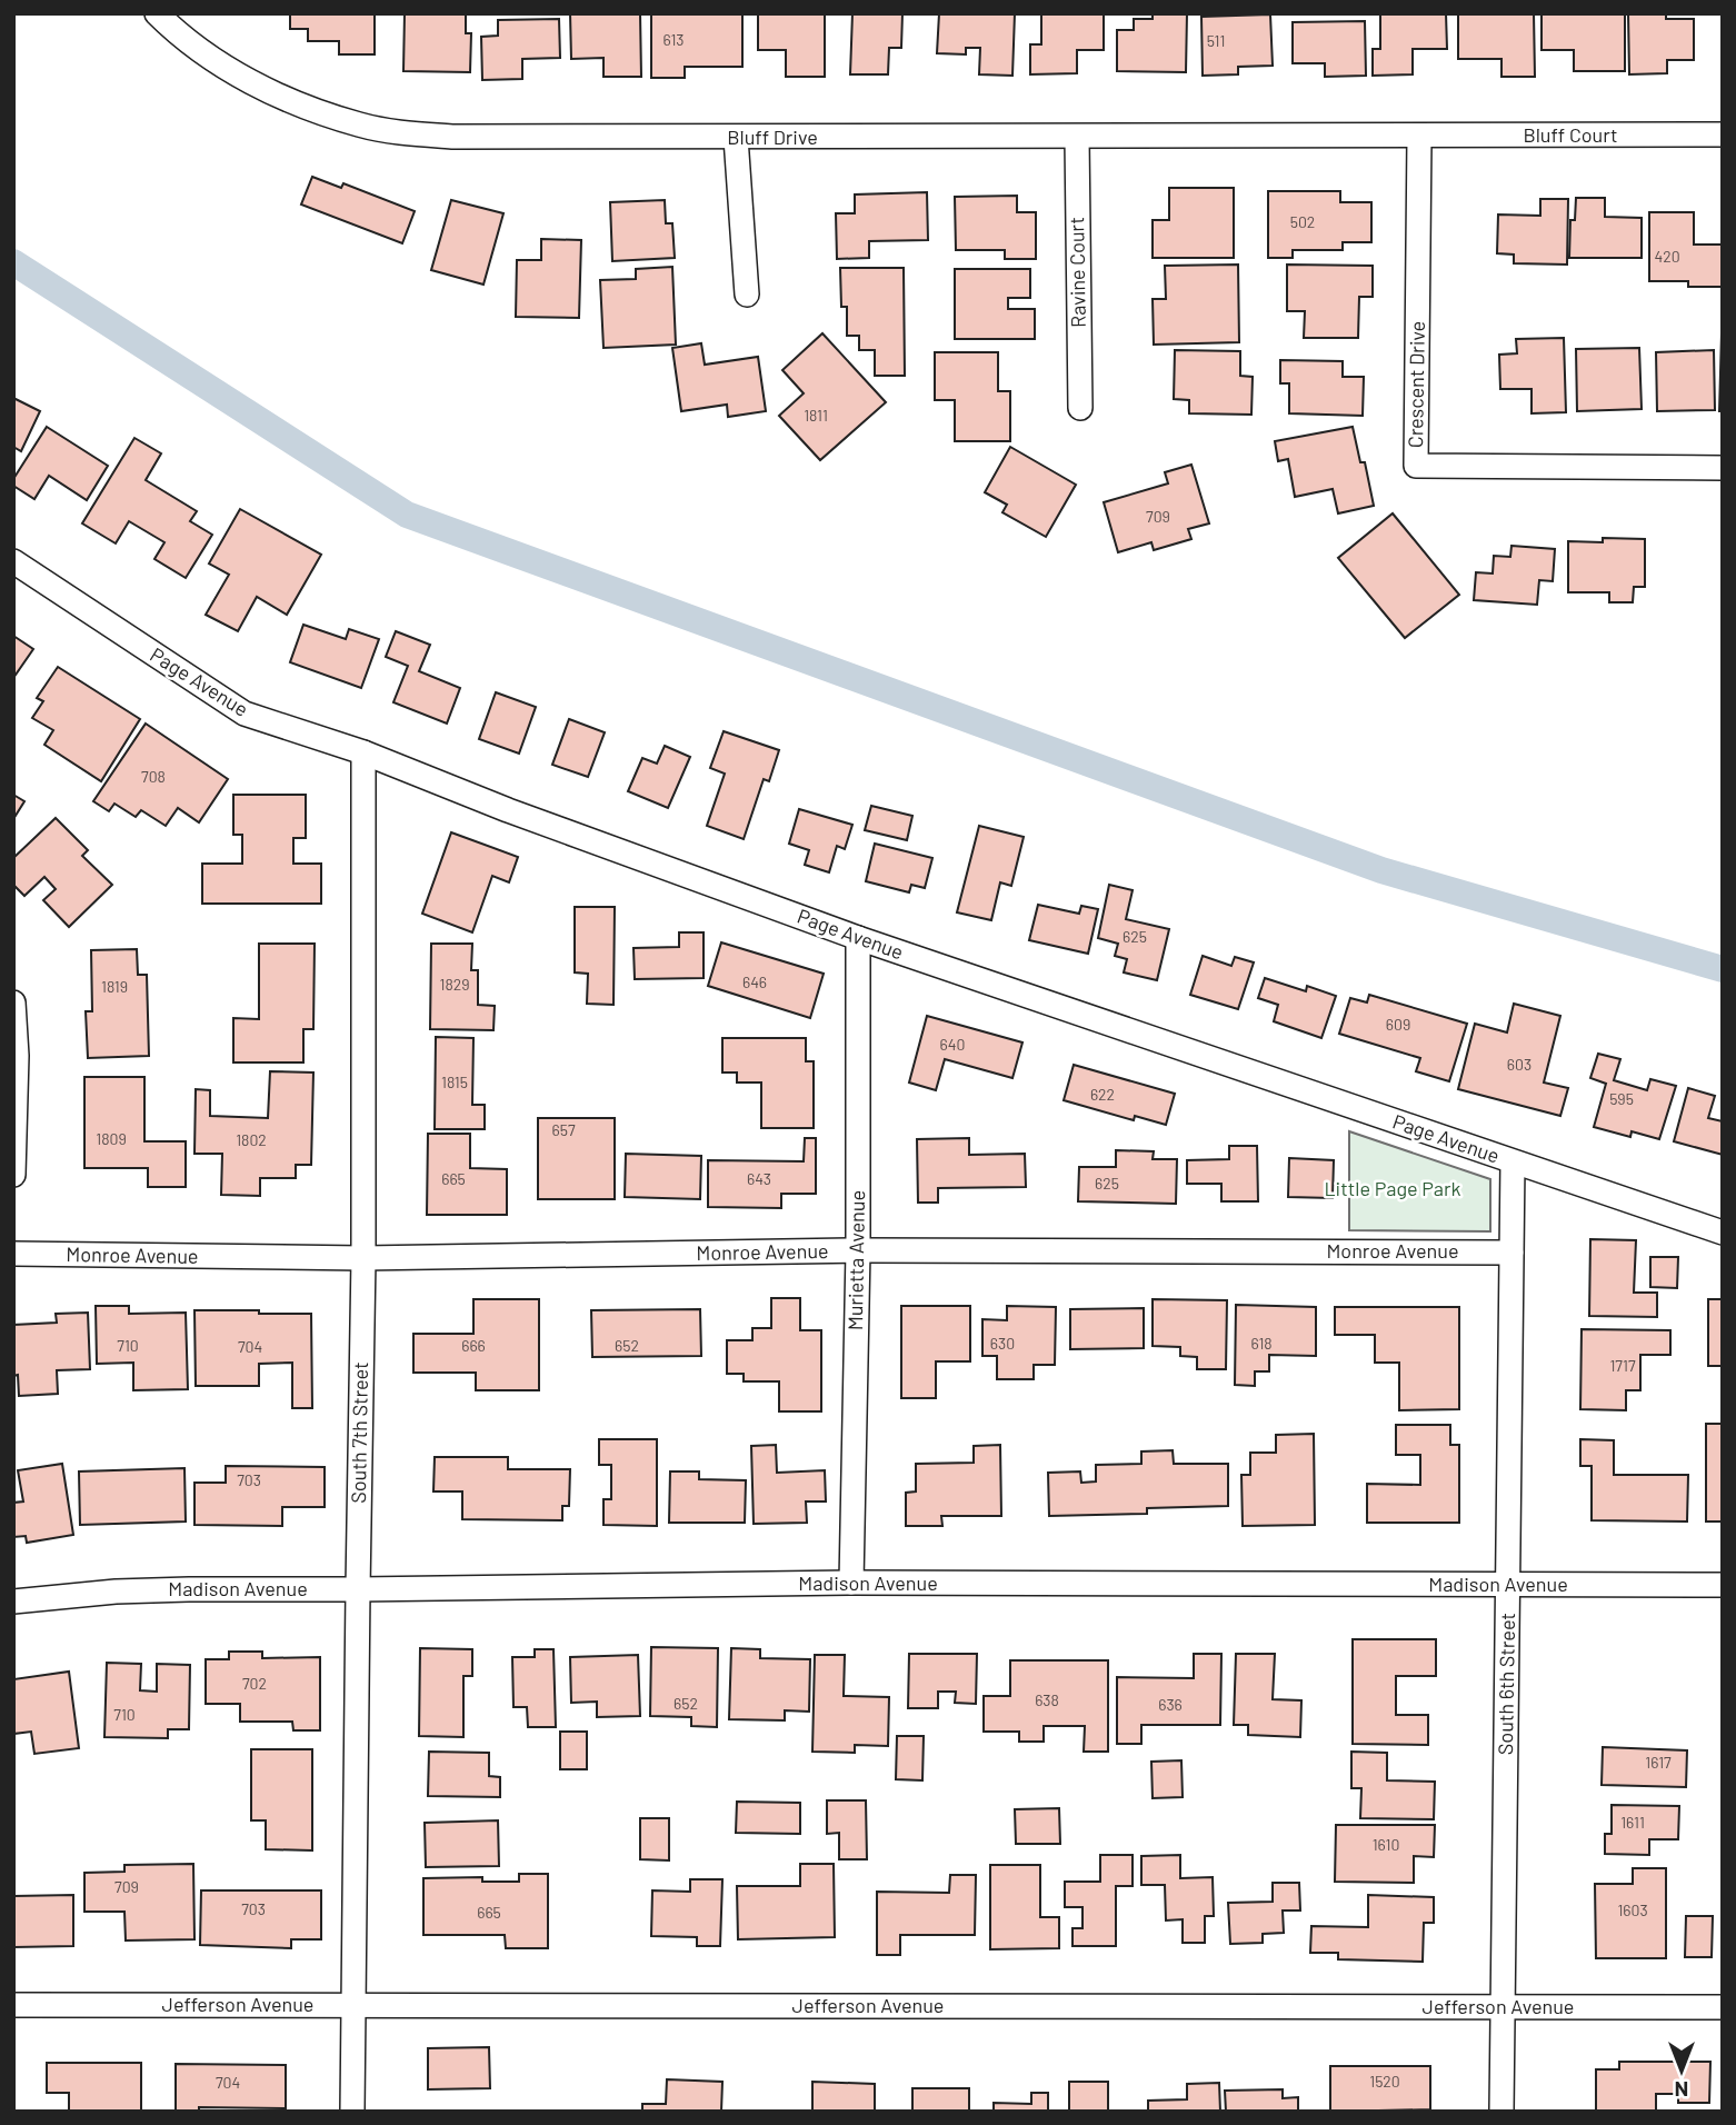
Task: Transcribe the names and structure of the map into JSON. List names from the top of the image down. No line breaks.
{"streets":{"street":["Bluff Court","Bluff Drive","Ravine Court","Crescent Drive","Page Avenue","Monroe Avenue","Murietta Avenue","South 7th Street","Madison Avenue","South 6th Street","Jefferson Avenue"]},"crossings":[["Bluff Court","Bluff Drive"],["Bluff Court","Crescent Drive"],["Bluff Drive","Ravine Court"],["Bluff Drive","Crescent Drive"],["Page Avenue","Murietta Avenue"],["Page Avenue","South 7th Street"],["Page Avenue","South 6th Street"],["Monroe Avenue","Murietta Avenue"],["Monroe Avenue","South 7th Street"],["Monroe Avenue","South 6th Street"],["Murietta Avenue","Madison Avenue"],["South 7th Street","Madison Avenue"],["South 7th Street","Jefferson Avenue"],["Madison Avenue","South 6th Street"],["South 6th Street","Jefferson Avenue"]],"parks":["Little Page Park"],"house_numbers":["613","511","502","420","1811","709","708","625","646","1829","1819","609","640","603","1815","622","595","657","1809","1802","665","643","625","630","618","710","666","652","704","1717","703","702","638","652","636","710","1617","1611","1610","709","703","1603","665","1520","704"],"north":"bottom"}
